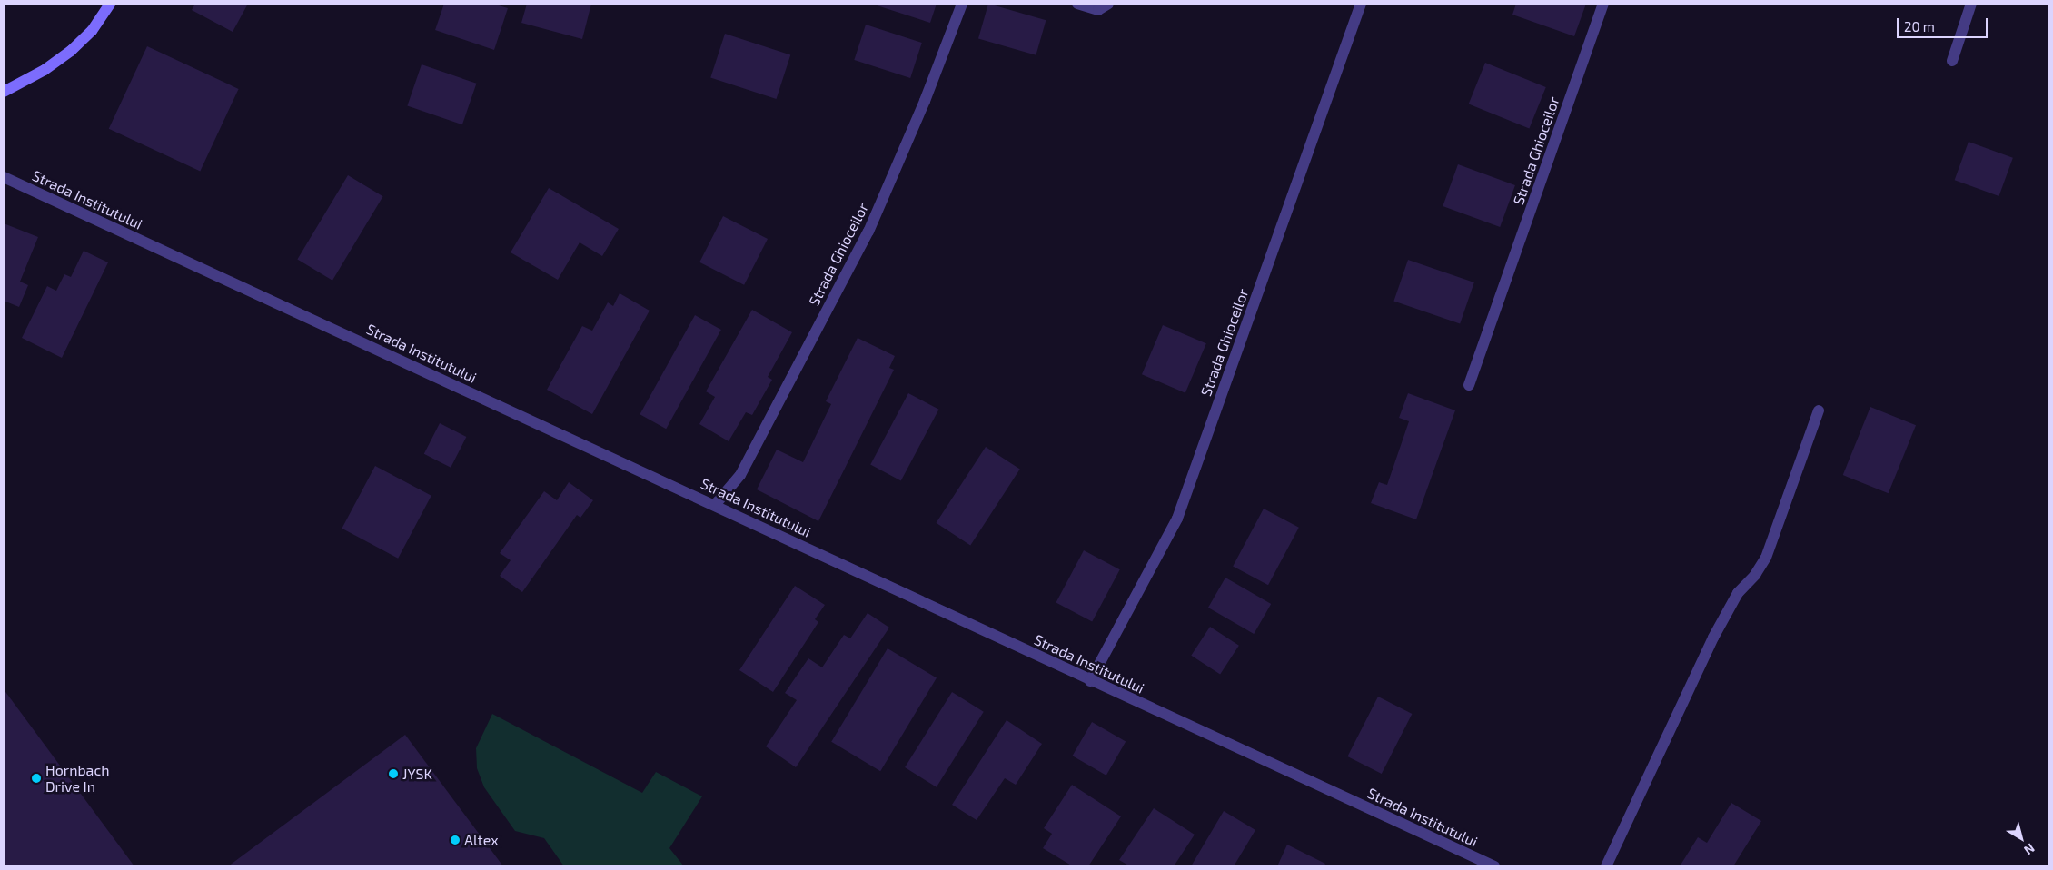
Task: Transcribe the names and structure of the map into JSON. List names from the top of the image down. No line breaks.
{"streets":{"street":["Strada Ghioceilor","Strada Institutului"]},"crossings":[["Strada Ghioceilor","Strada Institutului"]],"places":["JYSK","Hornbach Drive In","Altex"],"scale_bar":"20 m","north":"bottom right"}
